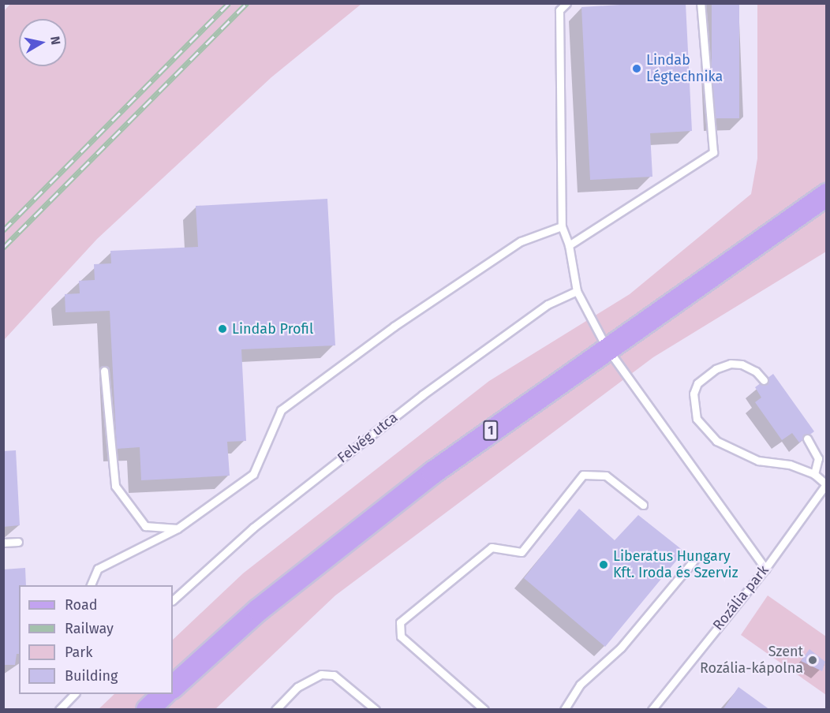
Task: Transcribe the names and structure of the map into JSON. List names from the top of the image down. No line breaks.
{"streets":{"main road":["1"],"lane":["Felvég utca","Rozália park"]},"places":["Lindab Légtechnika","Lindab Profil","Liberatus Hungary Kft. Iroda és Szerviz","Szent Rozália-kápolna"],"legend":["Road","Railway","Park","Building"],"north":"right"}
